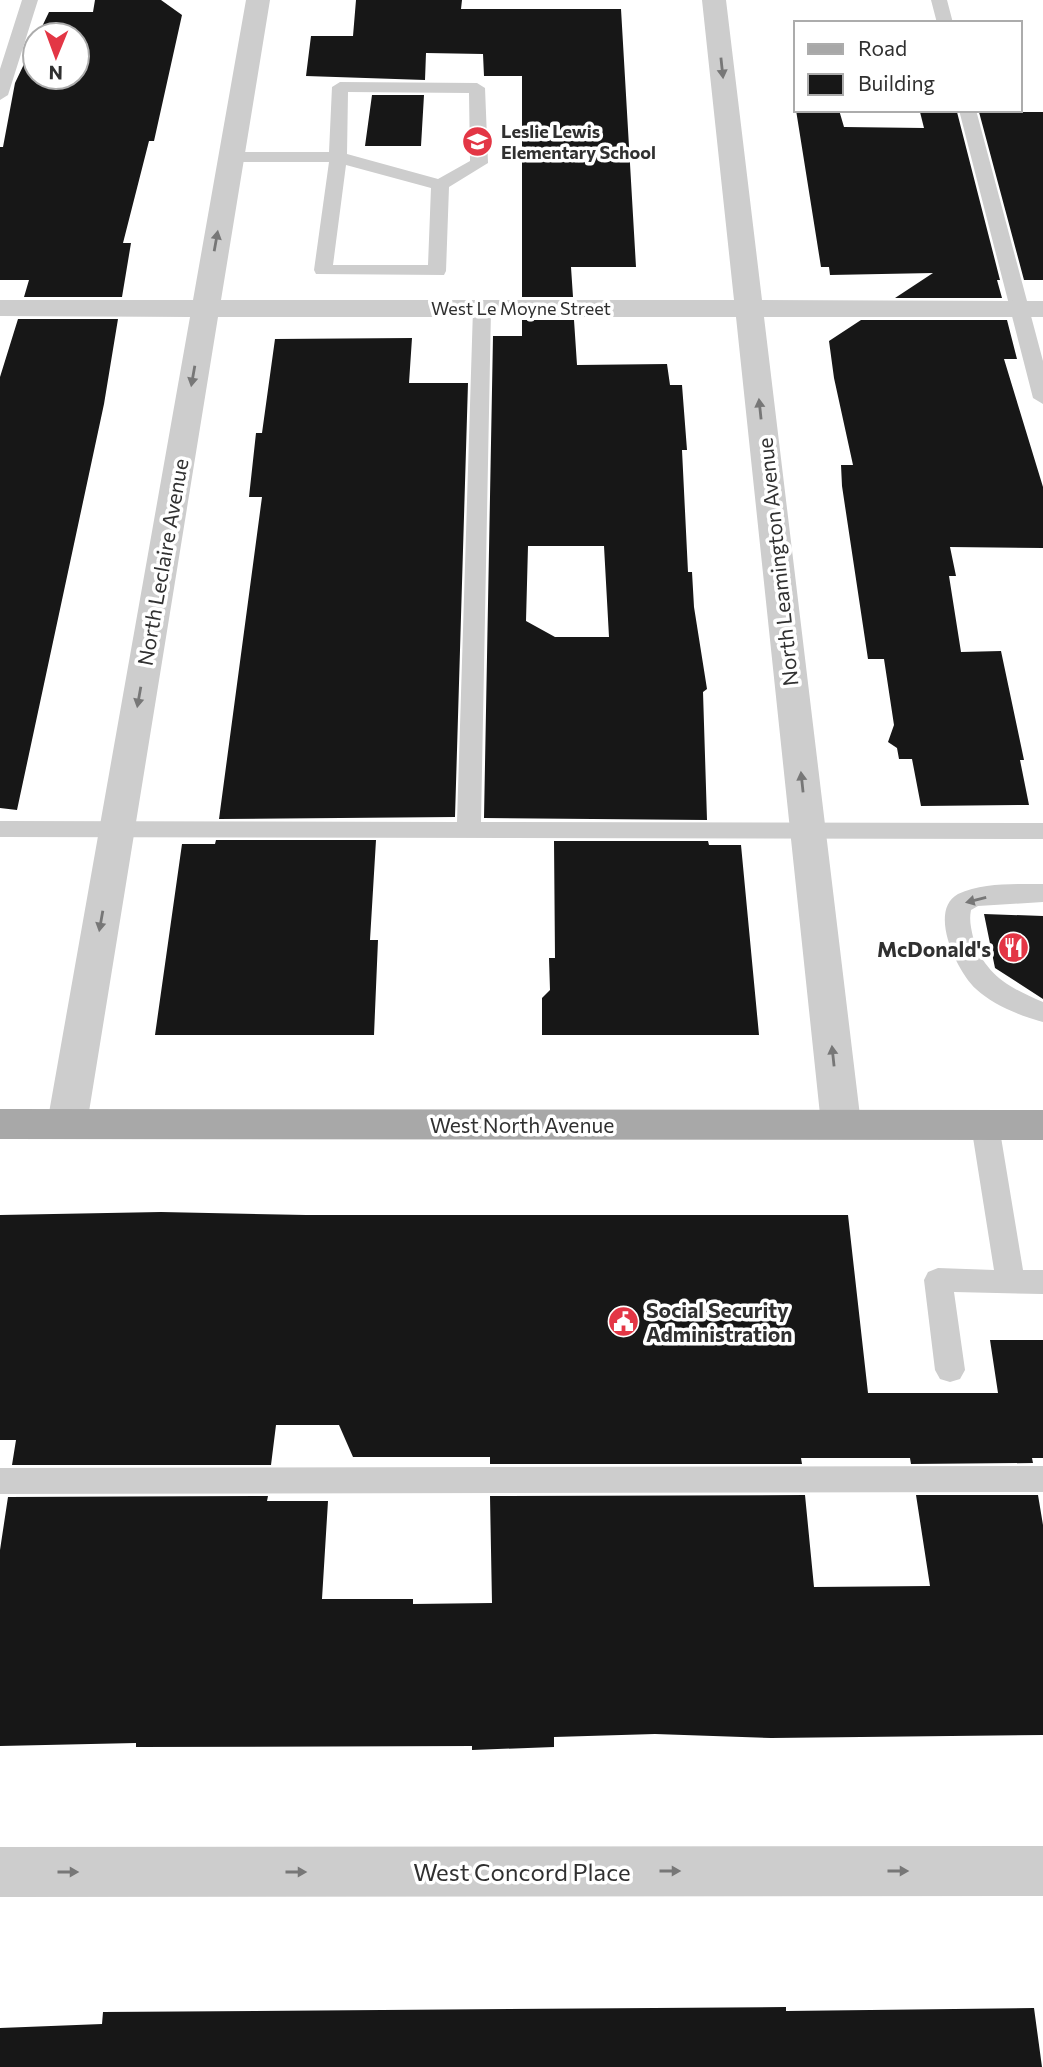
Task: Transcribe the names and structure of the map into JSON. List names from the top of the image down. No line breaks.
{"streets":{"main road":["West North Avenue"],"street":["West Le Moyne Street","North Leclaire Avenue","North Leamington Avenue","West Concord Place"]},"crossings":[["West Le Moyne Street","North Leclaire Avenue"],["West Le Moyne Street","North Leamington Avenue"],["North Leclaire Avenue","West North Avenue"],["North Leamington Avenue","West North Avenue"]],"one_way":["West Concord Place"],"places":{"school or university":["Leslie Lewis Elementary School"],"restaurant":["McDonald's"],"public building":["Social Security Administration"]},"legend":["Road","Building"],"north":"bottom"}
